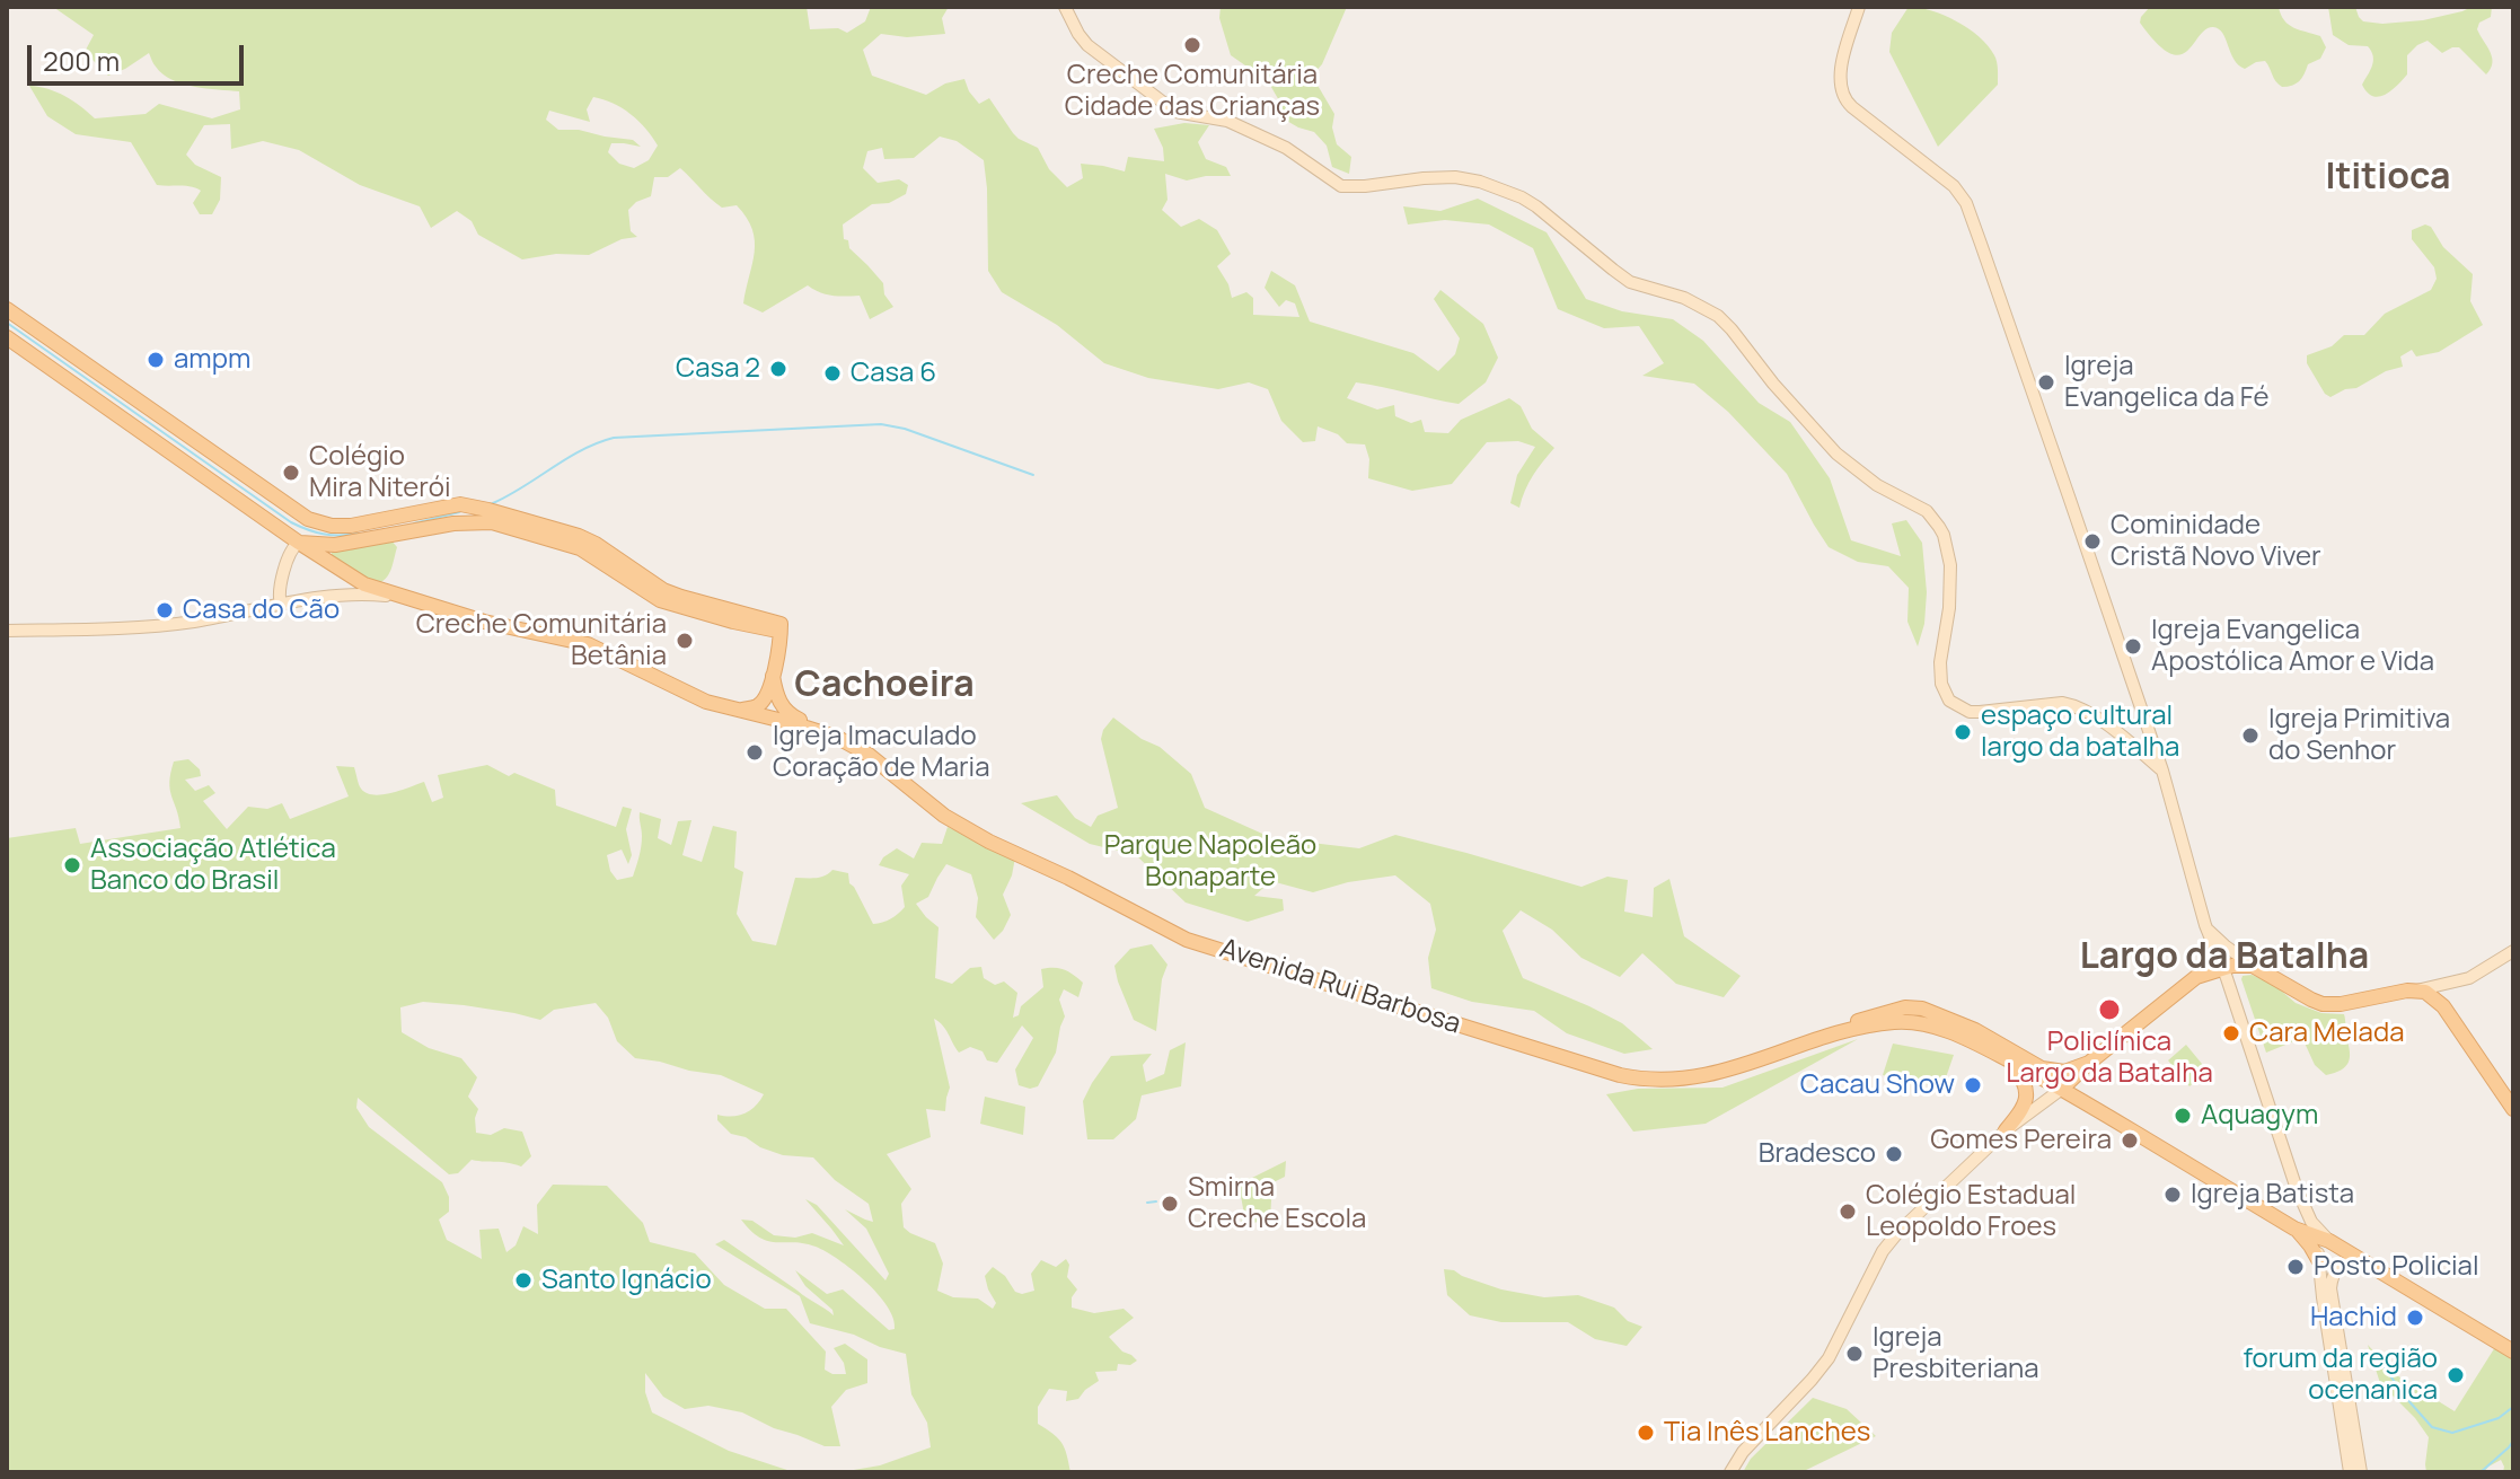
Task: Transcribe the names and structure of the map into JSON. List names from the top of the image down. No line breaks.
{"streets":{"main road":["Avenida Rui Barbosa"]},"districts":["Ititioca","Cachoeira","Largo da Batalha"],"parks":["Parque Napoleão Bonaparte"],"places":["Creche Comunitária Cidade das Crianças","ampm","Casa 2","Casa 6","Igreja Evangelica da Fé","Colégio Mira Niterói","Cominidade Cristã Novo Viver","Casa do Cão","Creche Comunitária Betânia","Igreja Evangelica Apostólica Amor e Vida","espaço cultural largo da batalha","Igreja Primitiva do Senhor","Igreja Imaculado Coração de Maria","Associação Atlética Banco do Brasil","Policlínica Largo da Batalha","Cara Melada","Cacau Show","Aquagym","Gomes Pereira","Bradesco","Igreja Batista","Smirna Creche Escola","Colégio Estadual Leopoldo Froes","Posto Policial","Santo Ignácio","Hachid","Igreja Presbiteriana","forum da região ocenanica","Tia Inês Lanches"],"scale_bar":"200 m"}
